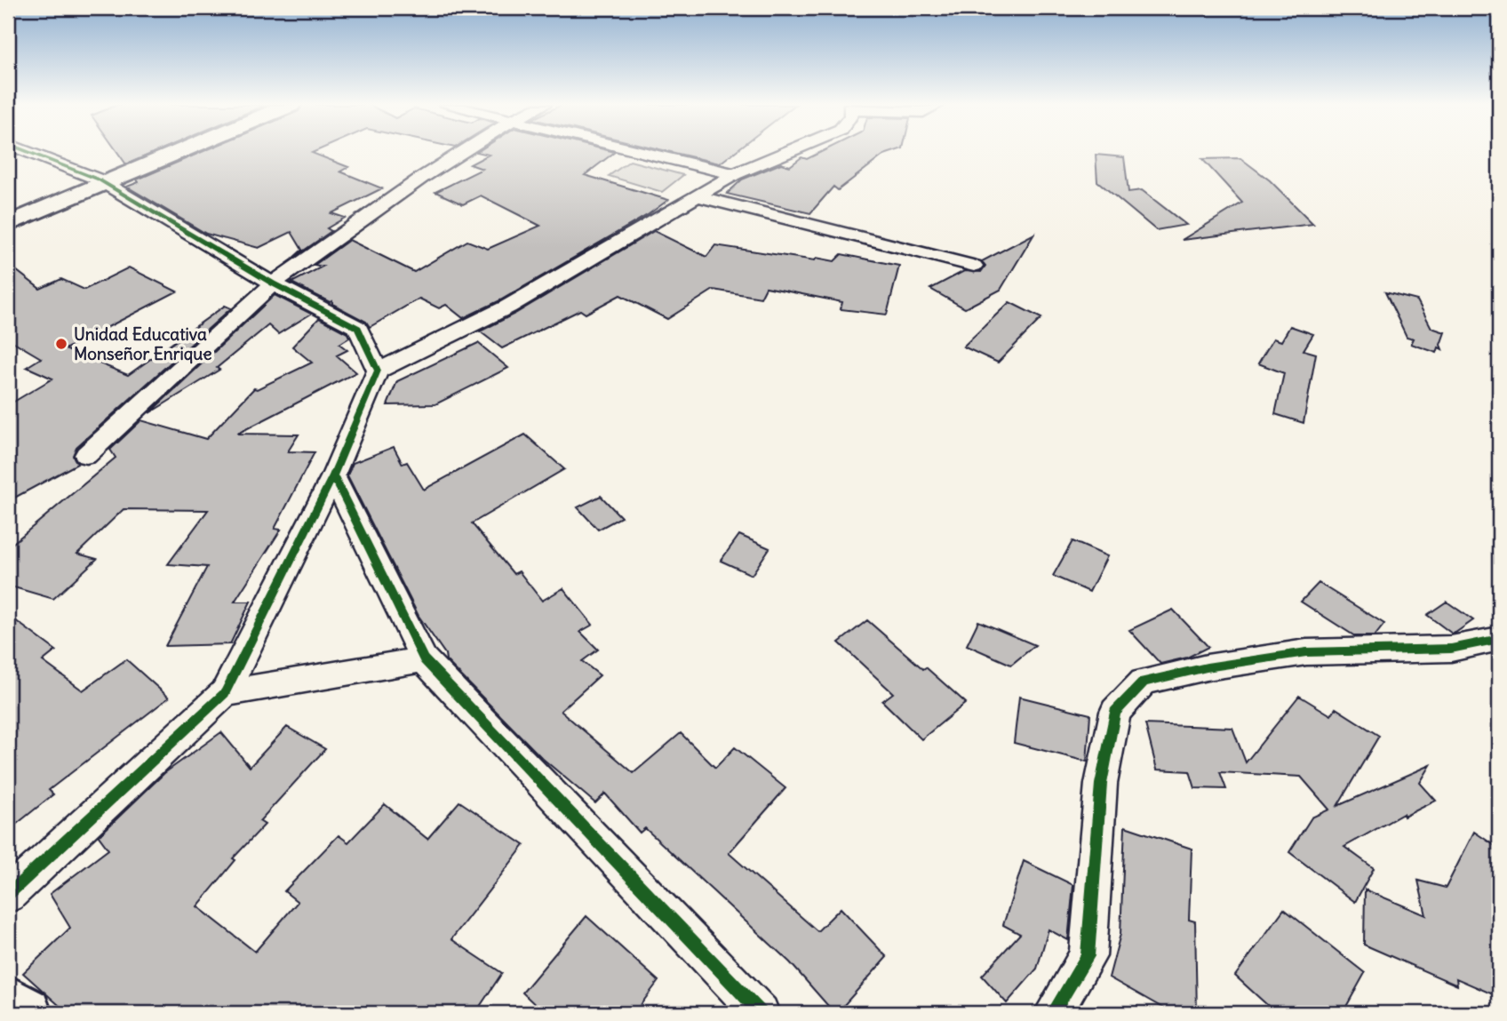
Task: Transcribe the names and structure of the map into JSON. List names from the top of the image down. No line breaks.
{"places":["Unidad Educativa Monseñor Enrique"]}
